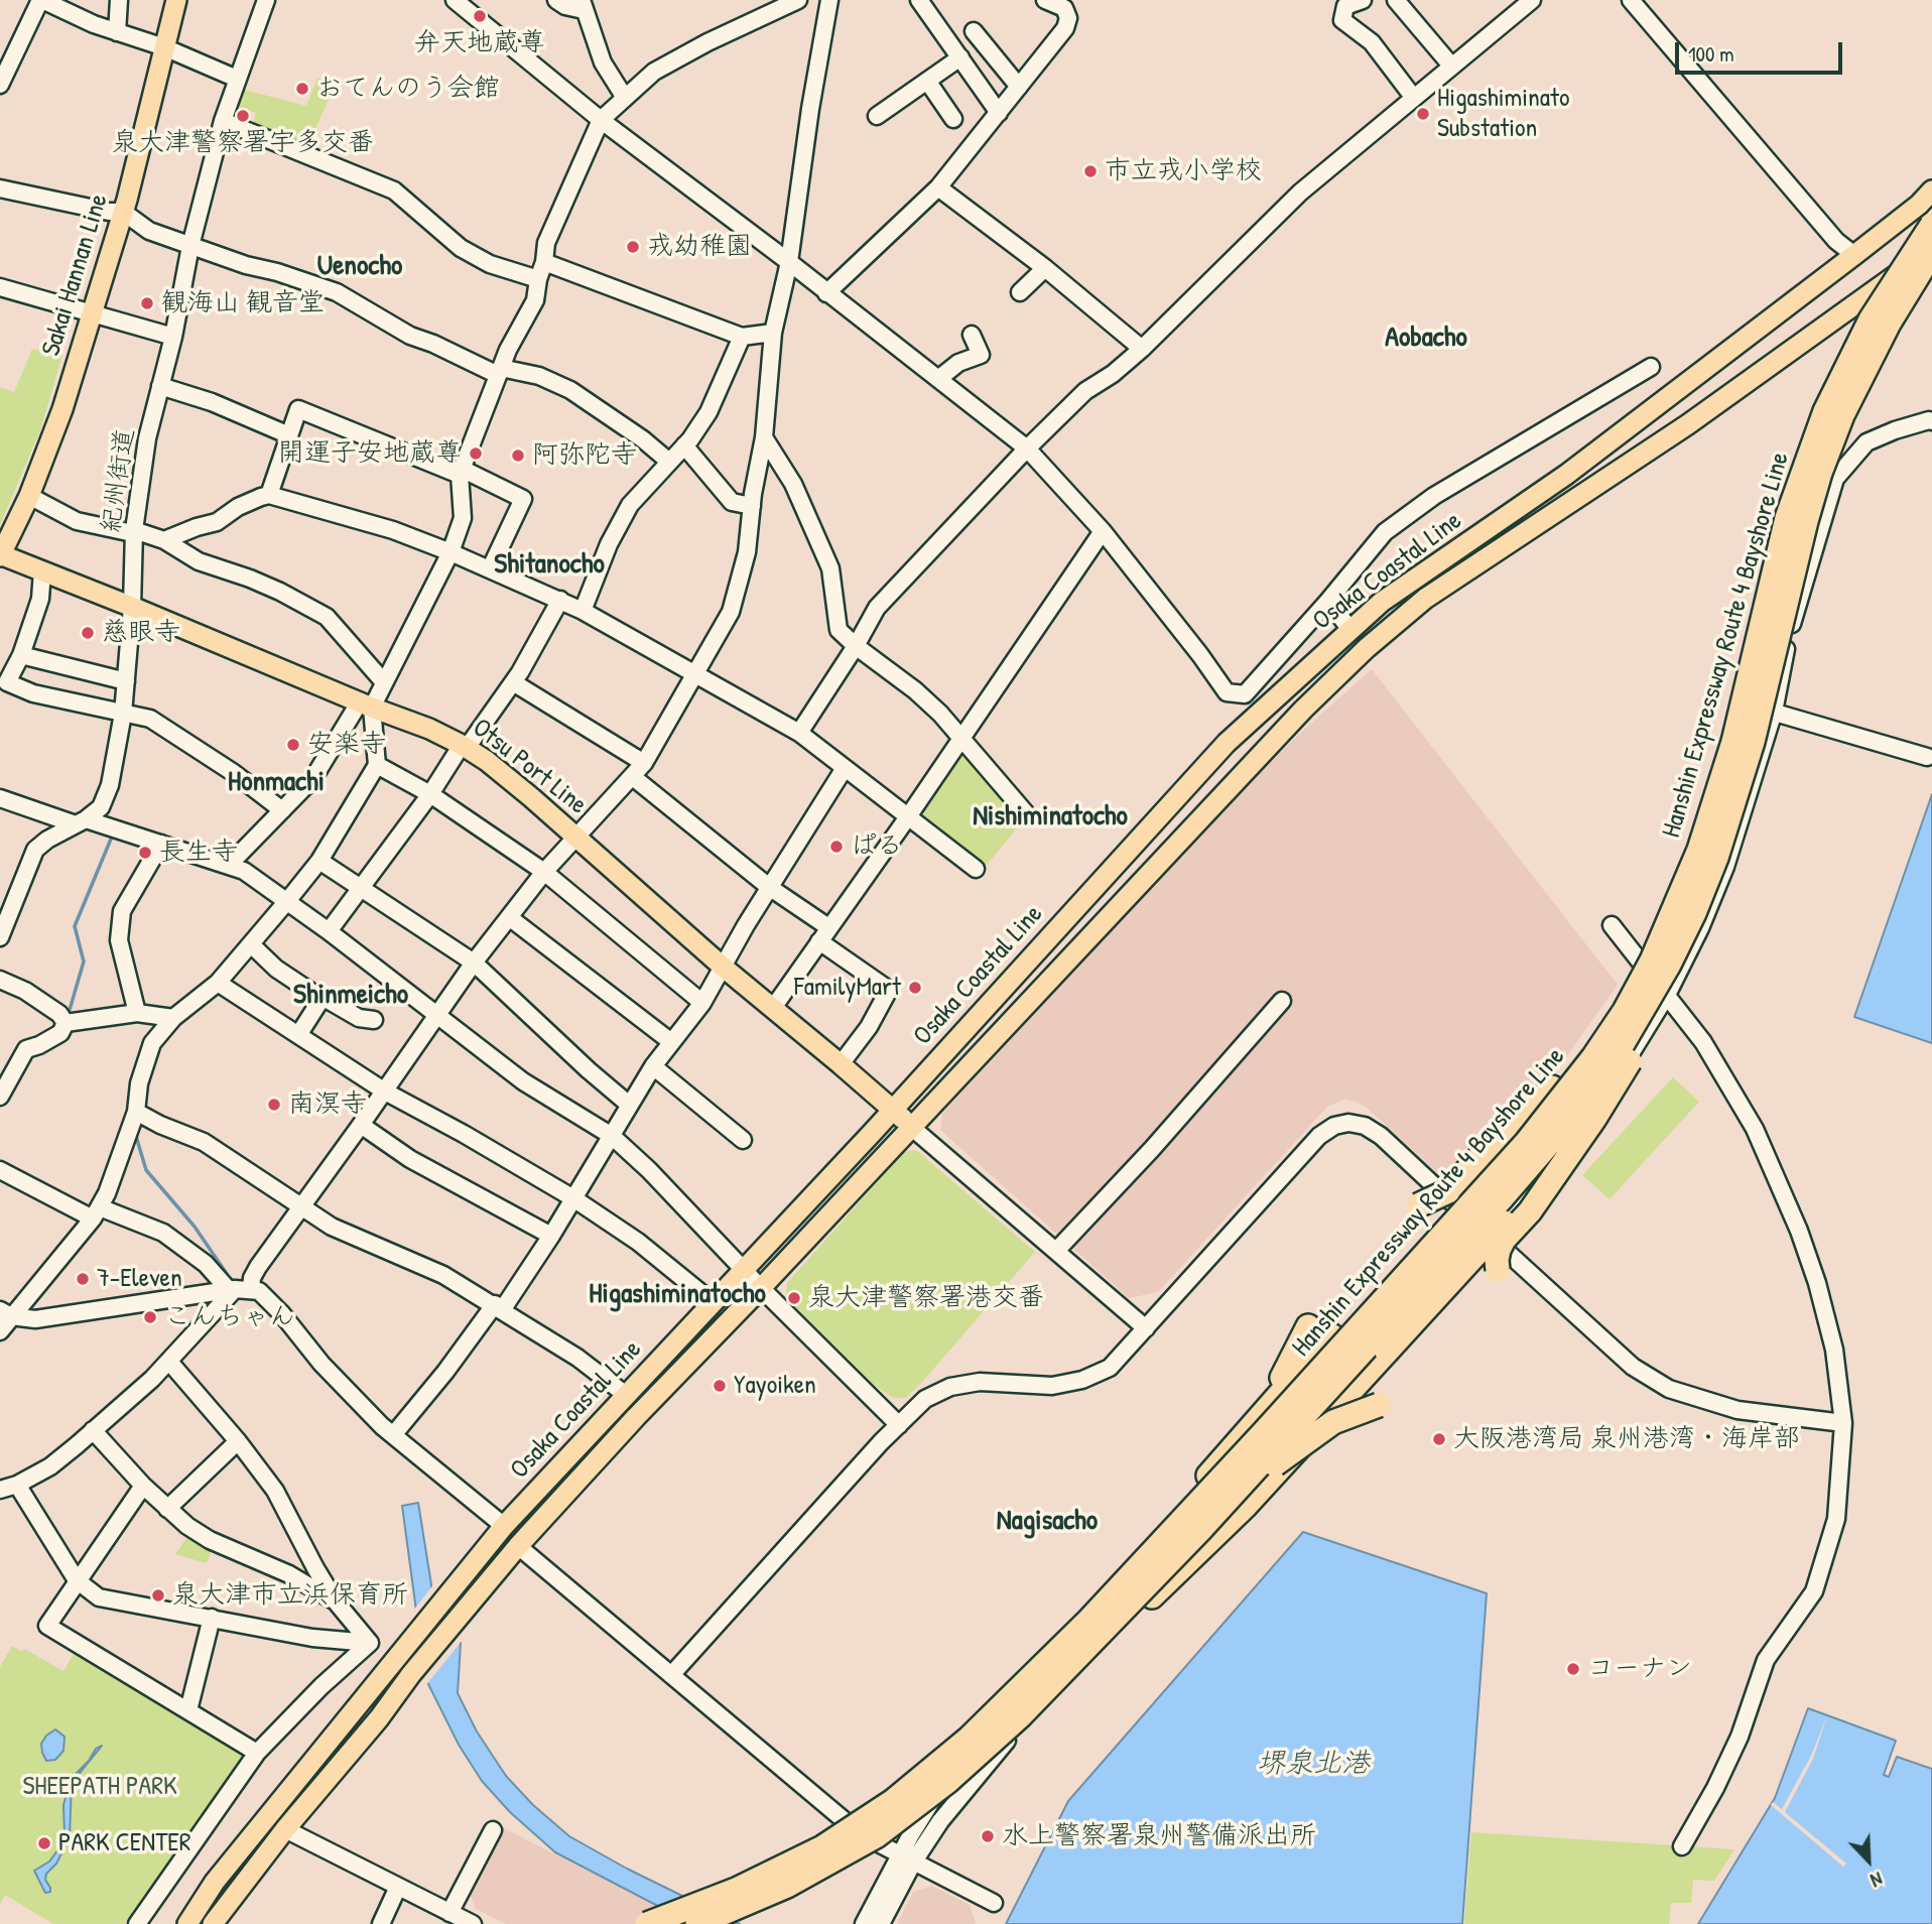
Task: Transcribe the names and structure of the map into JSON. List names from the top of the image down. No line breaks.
{"streets":{"highway":["Hanshin Expressway Route 4 Bayshore Line"],"main road":["Sakai Hannan Line","Osaka Coastal Line","Otsu Port Line"],"street":["紀州街道"]},"crossings":[["Sakai Hannan Line","Otsu Port Line"],["紀州街道","Otsu Port Line"],["Osaka Coastal Line","Hanshin Expressway Route 4 Bayshore Line"],["Osaka Coastal Line","Otsu Port Line"]],"districts":["Uenocho","Aobacho","Shitanocho","Honmachi","Nishiminatocho","Shinmeicho","Higashiminatocho","Nagisacho"],"water":["堺泉北港"],"parks":["SHEEPATH PARK"],"places":["弁天地蔵尊","おてんのう会館","Higashiminato Substation","泉大津警察署宇多交番","市立戎小学校","戎幼稚園","観海山 観音堂","開運子安地蔵尊","阿弥陀寺","慈眼寺","安楽寺","ぱる","長生寺","FamilyMart","南溟寺","7-Eleven","泉大津警察署港交番","こんちゃん","Yayoiken","大阪港湾局 泉州港湾・海岸部","泉大津市立浜保育所","コーナン","水上警察署泉州警備派出所","PARK CENTER"],"scale_bar":"100 m","north":"bottom right"}
